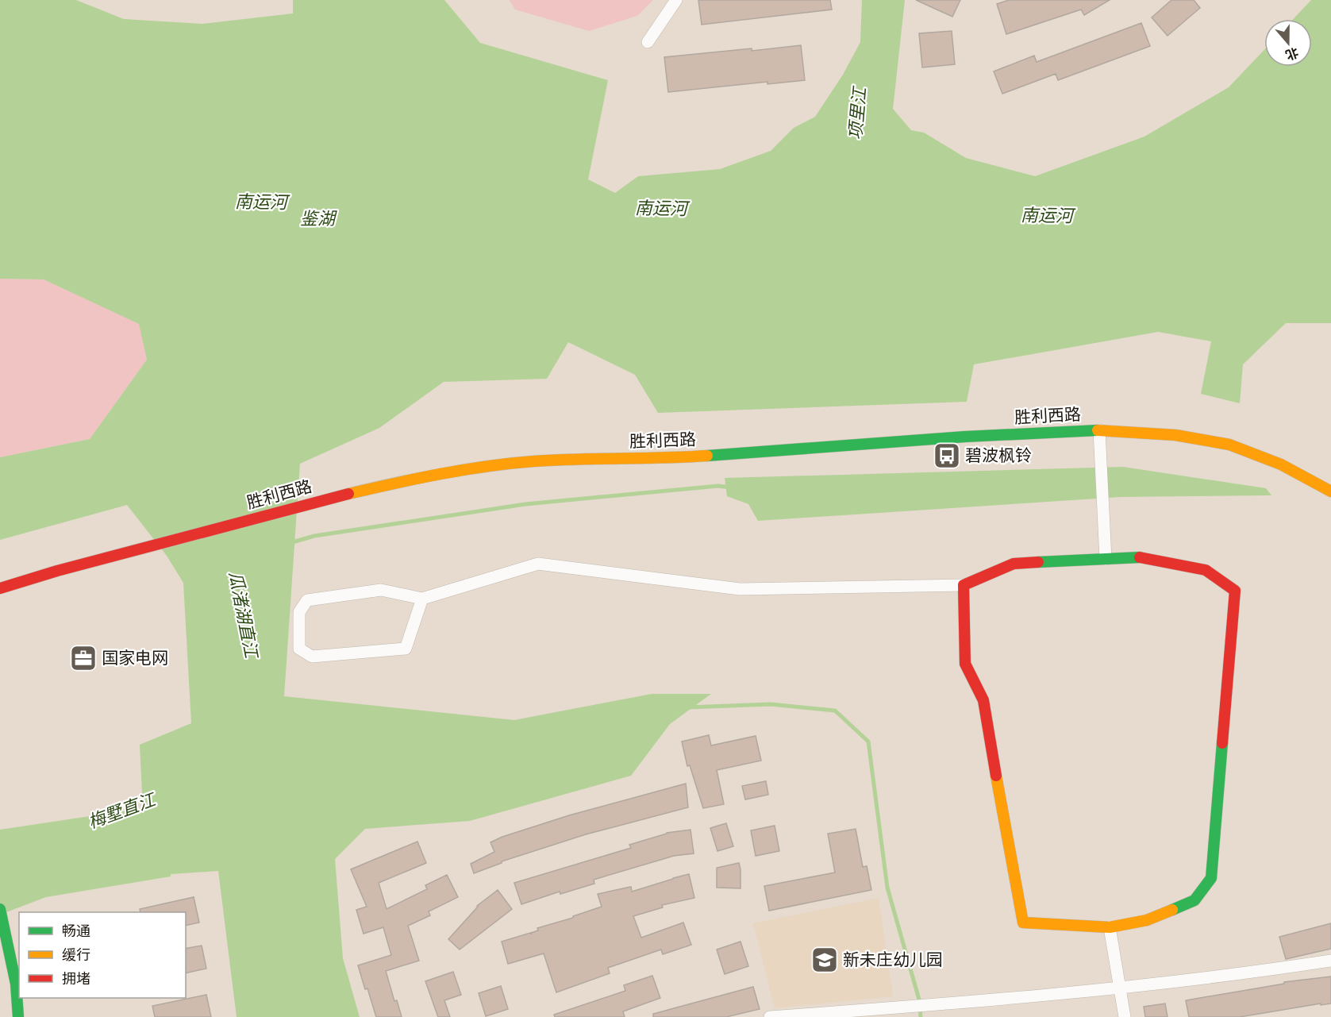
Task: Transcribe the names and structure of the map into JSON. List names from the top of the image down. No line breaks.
{"streets":{"street":["胜利西路"]},"water":["项里江","南运河","鉴湖","瓜渚湖直江","梅墅直江"],"places":{"bus stop":["碧波枫铃"],"office":["国家电网"],"school or university":["新未庄幼儿园"]},"legend":["畅通","缓行","拥堵"],"north":"bottom"}
